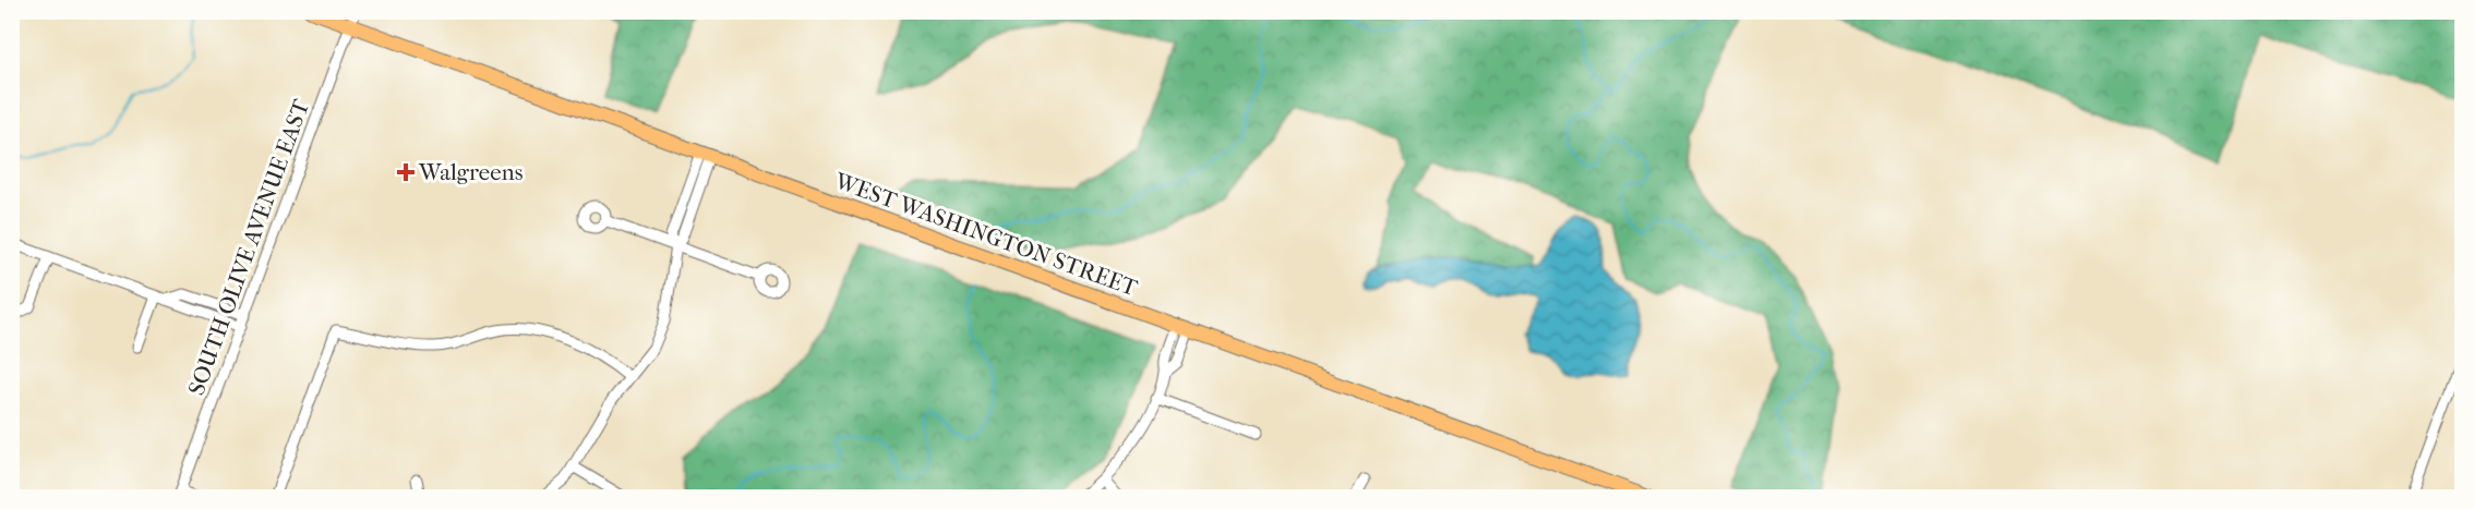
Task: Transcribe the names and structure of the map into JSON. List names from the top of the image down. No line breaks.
{"streets":{"main road":["WEST WASHINGTON STREET"],"street":["SOUTH OLIVE AVENUE EAST"]},"crossings":[["WEST WASHINGTON STREET","SOUTH OLIVE AVENUE EAST"]],"places":{"health":["Walgreens"]}}
